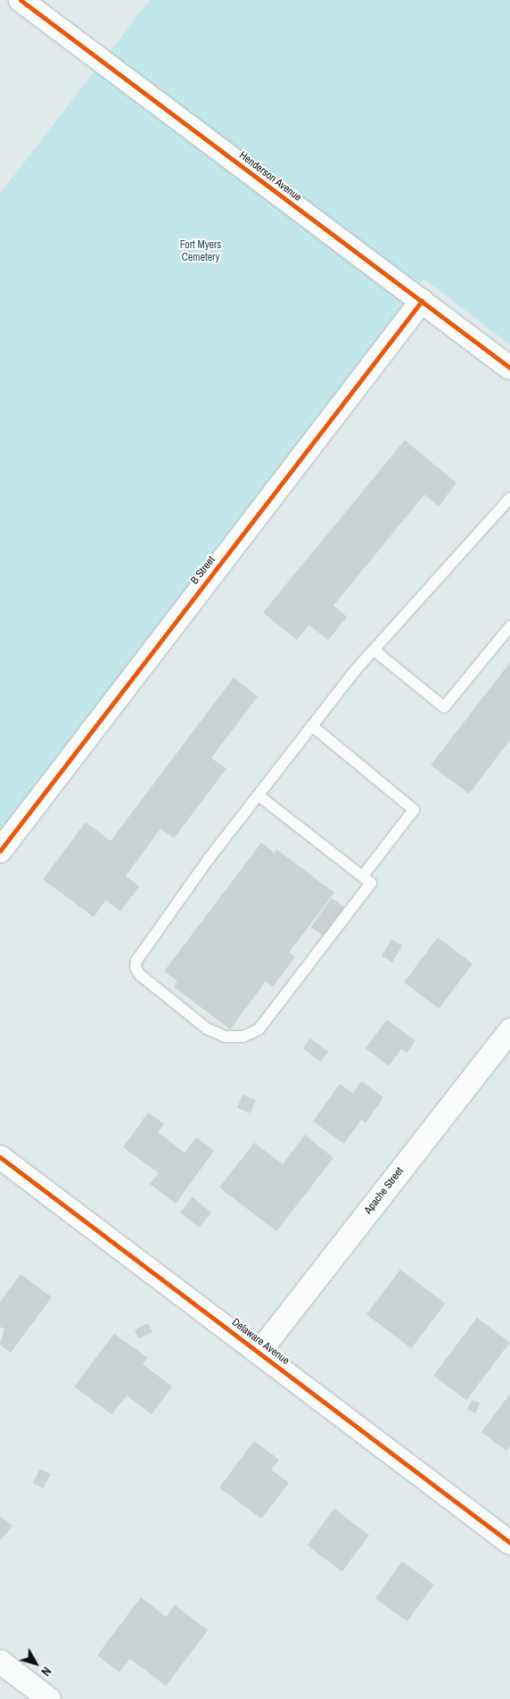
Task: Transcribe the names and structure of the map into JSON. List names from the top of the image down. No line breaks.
{"streets":{"street":["Henderson Avenue","B Street","Apache Street","Delaware Avenue"]},"crossings":[["Henderson Avenue","B Street"],["Apache Street","Delaware Avenue"]],"parks":["Fort Myers Cemetery"],"north":"bottom right"}
